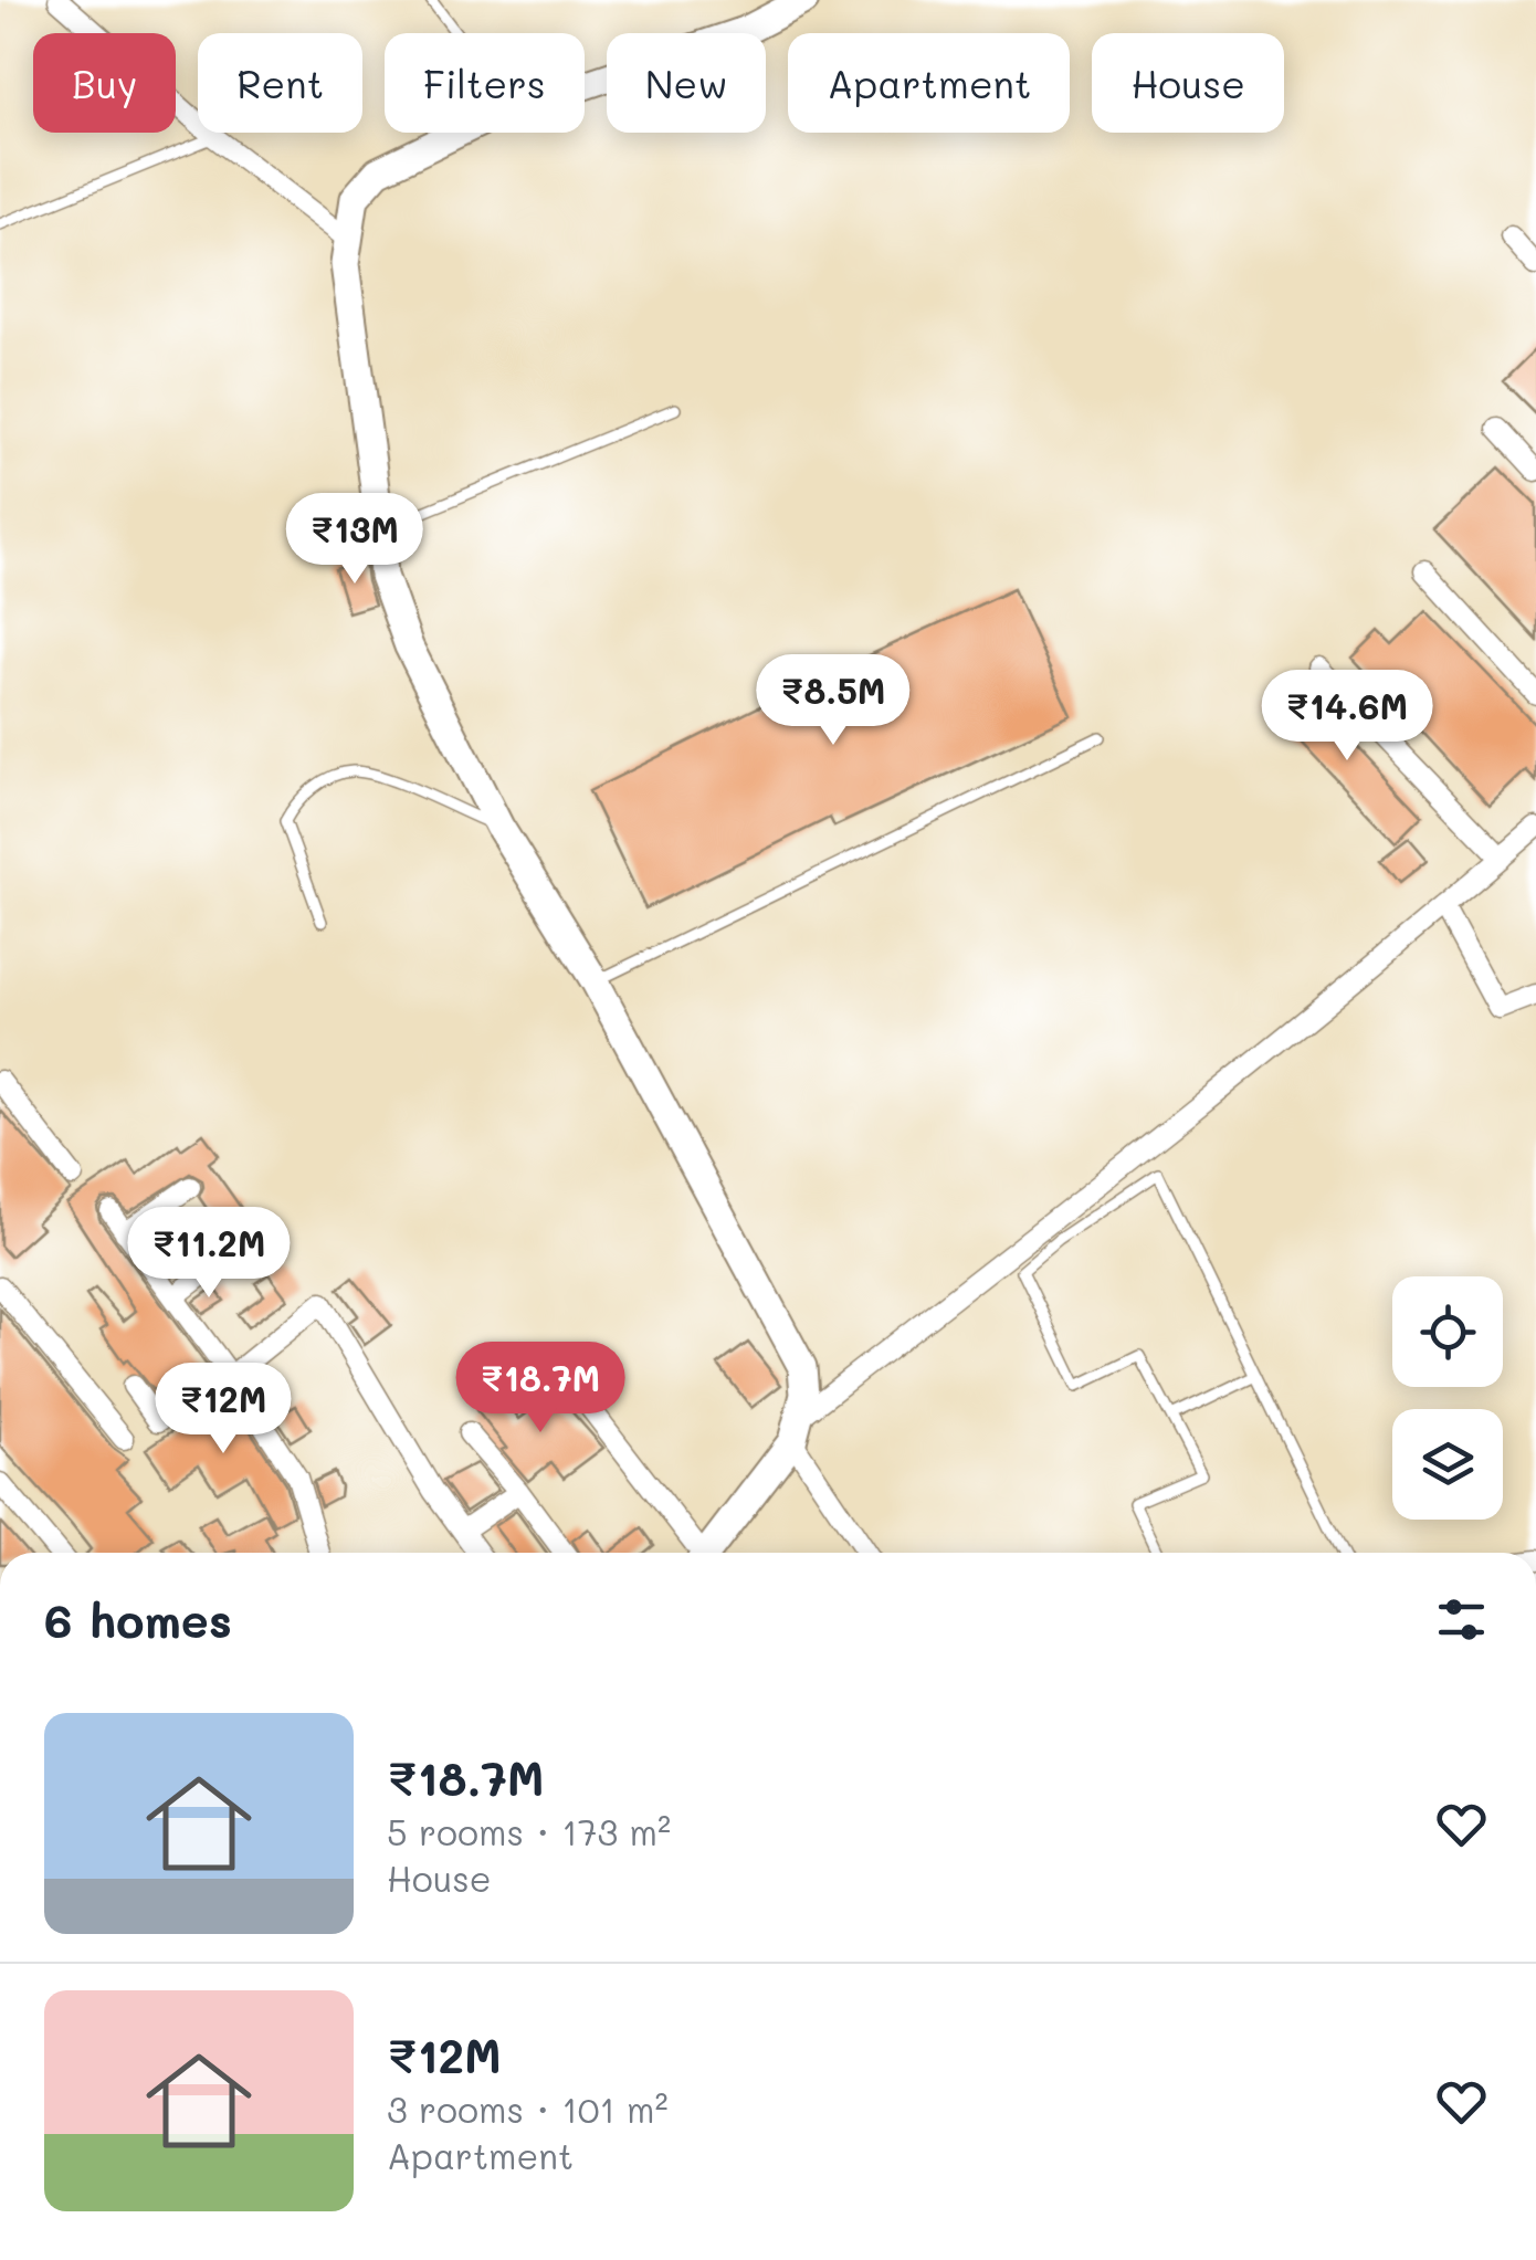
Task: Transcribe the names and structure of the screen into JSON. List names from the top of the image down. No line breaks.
{"page":{"chip":["Buy","Rent","Filters","New","Apartment","House"],"price":["₹13M","₹8.5M","₹14.6M","₹11.2M","₹18.7M","₹12M"],"heading":"6 homes","list":[{"name":"₹18.7M","note":"5 rooms · 173 m² · House"},{"name":"₹12M","note":"3 rooms · 101 m² · Apartment"}]}}
